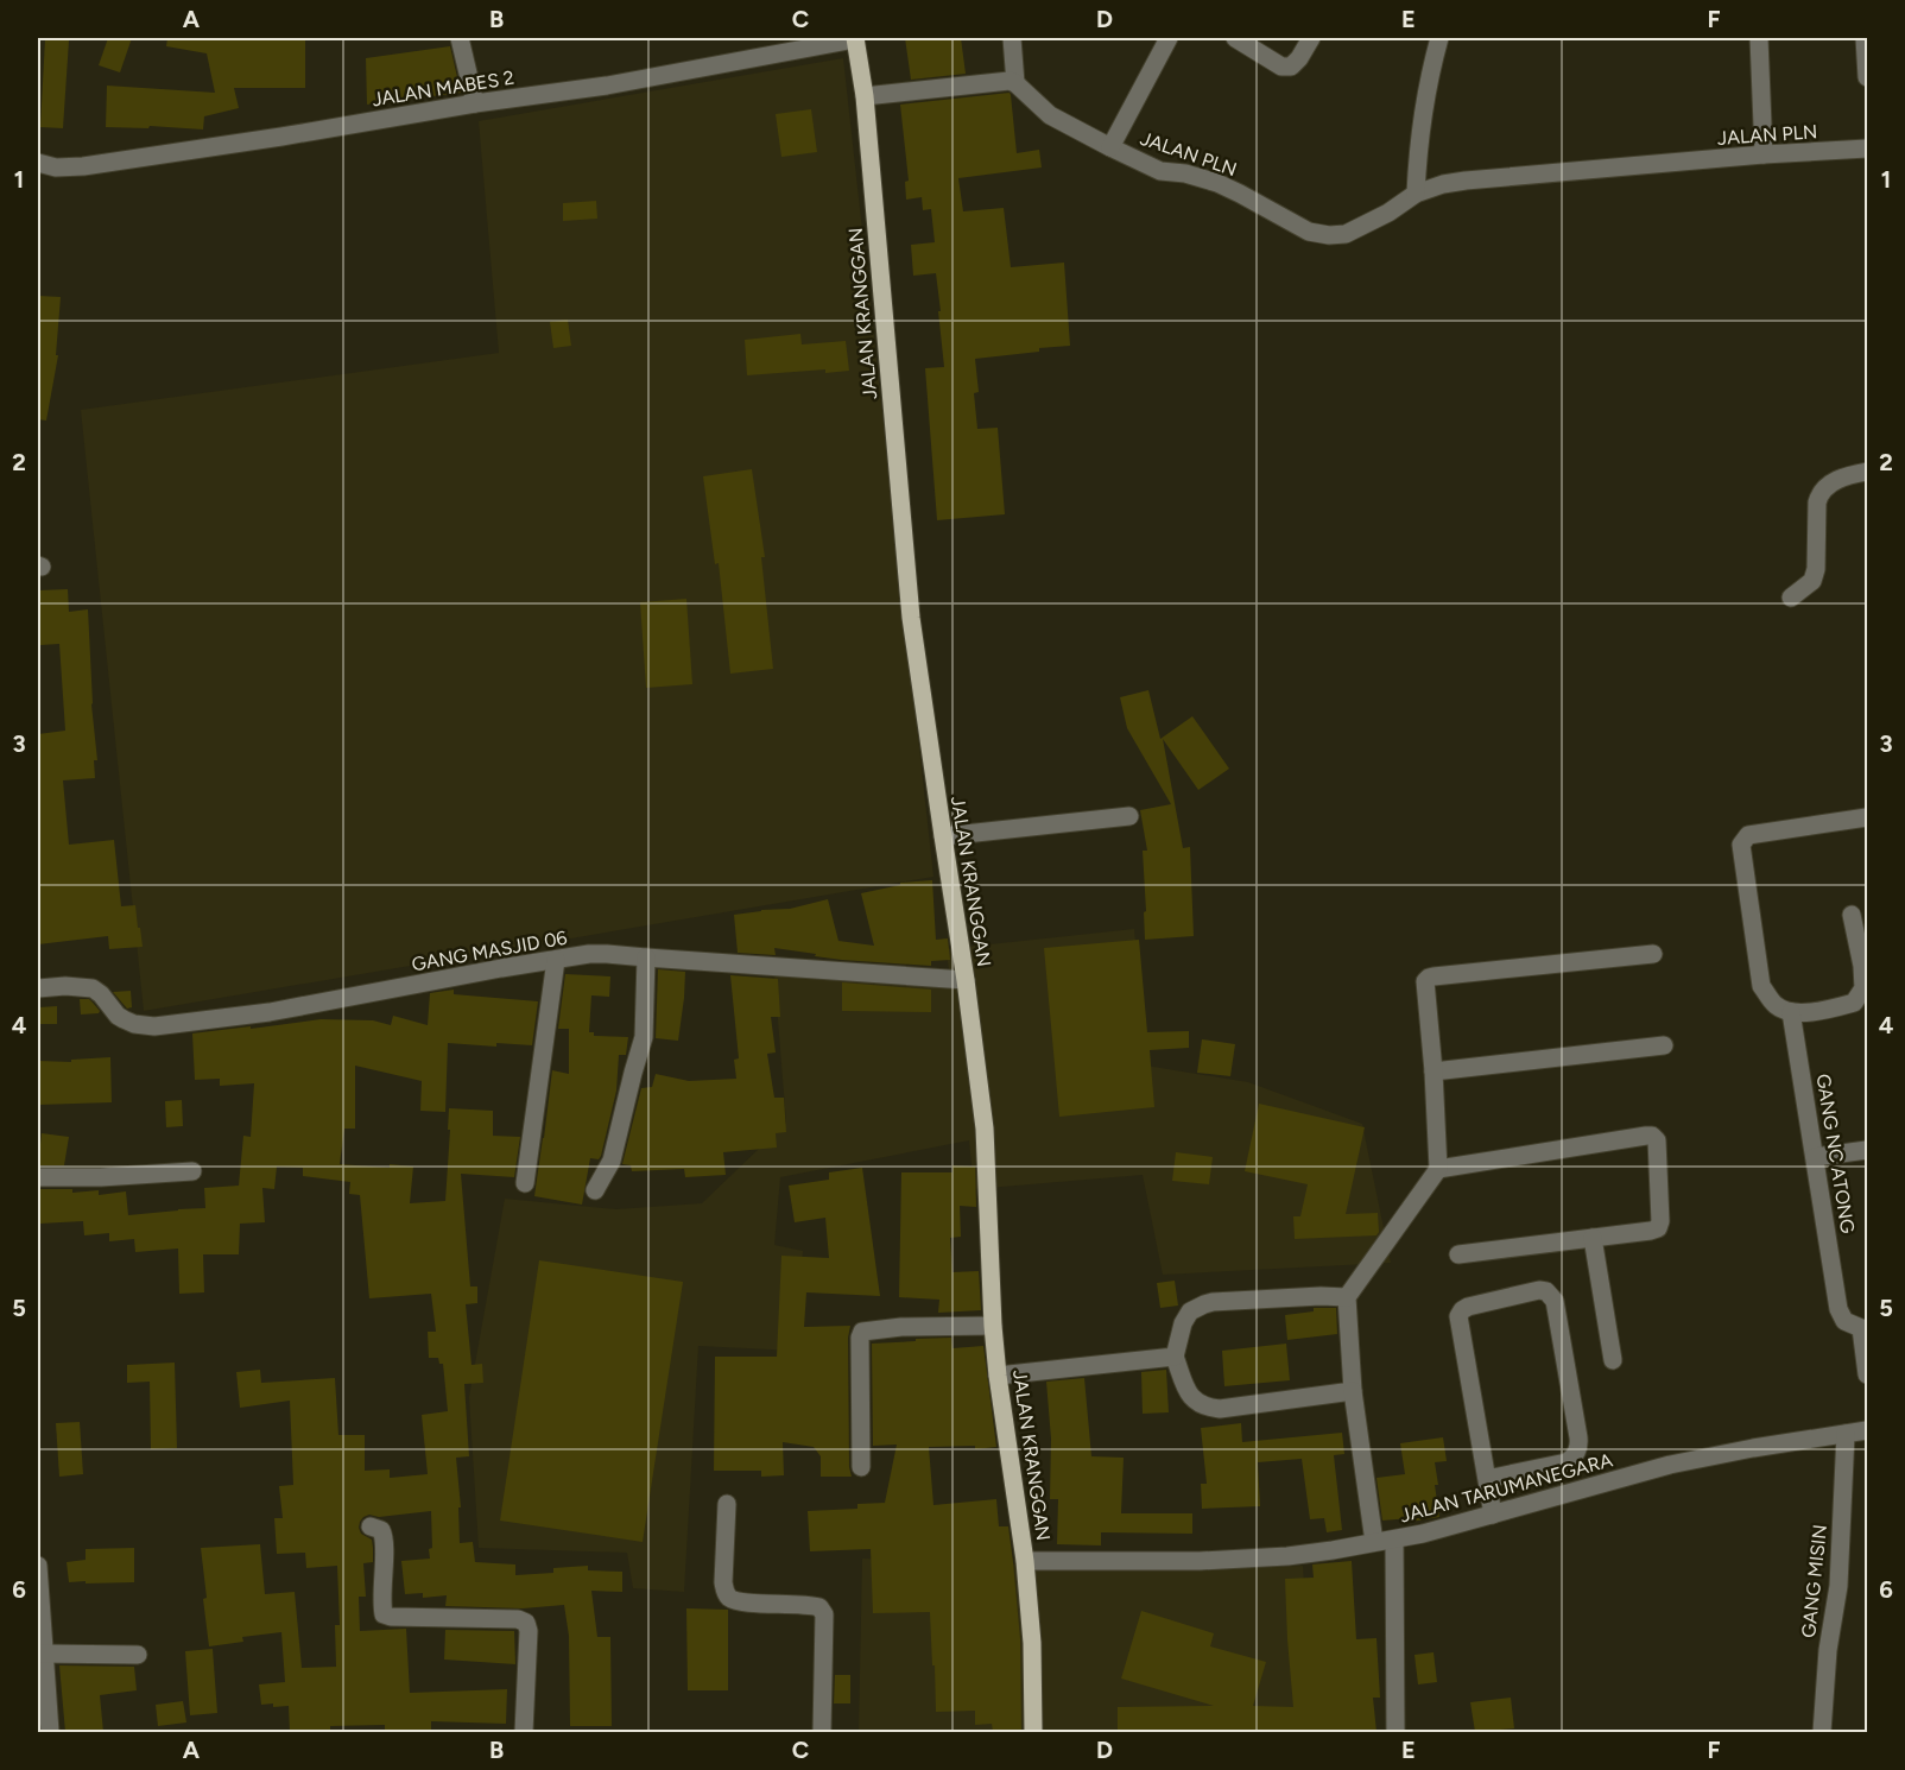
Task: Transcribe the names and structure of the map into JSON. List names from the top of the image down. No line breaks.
{"streets":{"main road":["JALAN KRANGGAN"],"street":["JALAN MABES 2","JALAN PLN","GANG MASJID 06","GANG NC ATONG","JALAN TARUMANEGARA","GANG MISIN"]},"crossings":[["JALAN MABES 2","JALAN KRANGGAN"],["JALAN KRANGGAN","GANG MASJID 06"],["JALAN KRANGGAN","JALAN TARUMANEGARA"],["JALAN TARUMANEGARA","GANG MISIN"]],"grid":{"columns":["A","B","C","D","E","F"],"rows":["1","2","3","4","5","6"]}}
